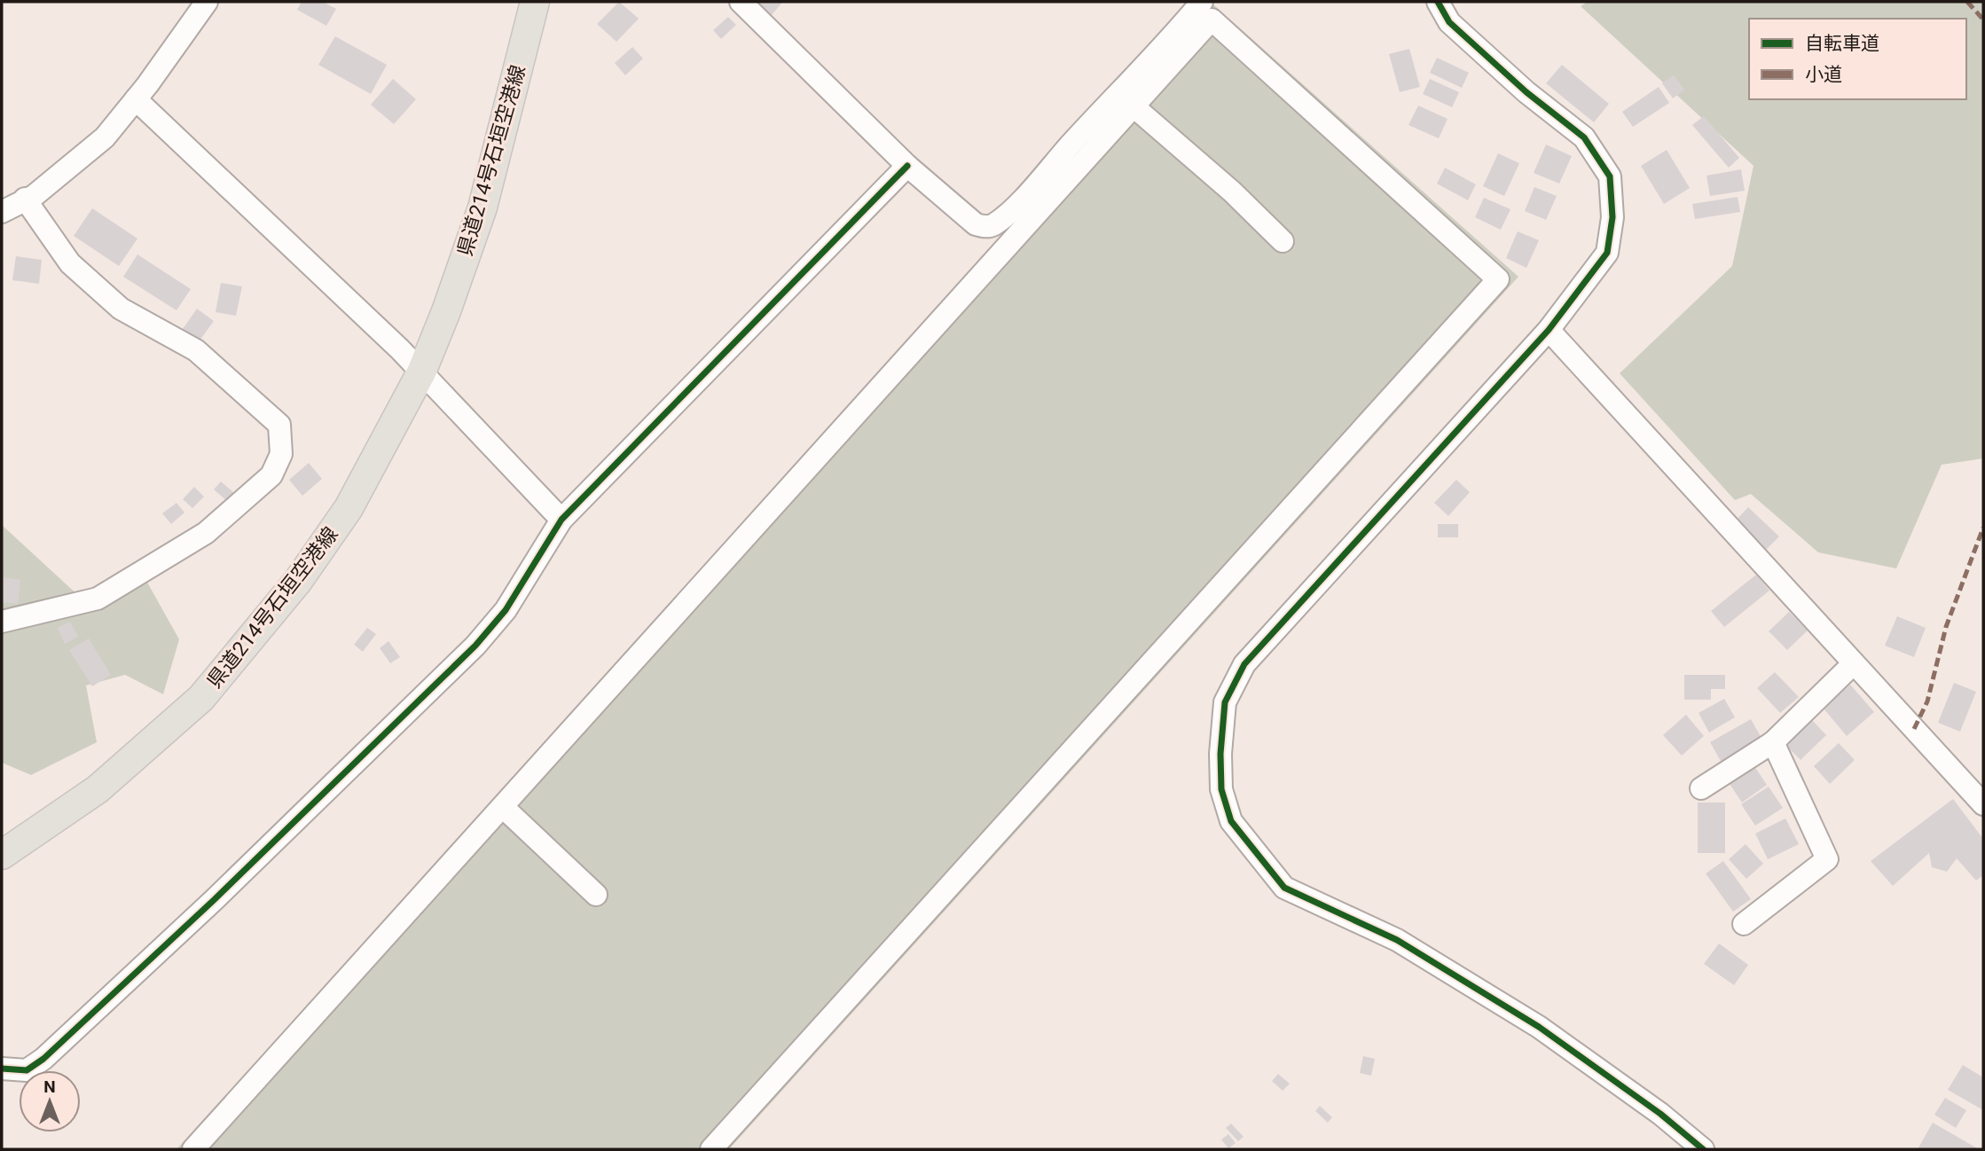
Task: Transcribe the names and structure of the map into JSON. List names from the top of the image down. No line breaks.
{"streets":{"main road":["県道214号石垣空港線"]},"legend":["自転車道","小道"],"north":"top"}
